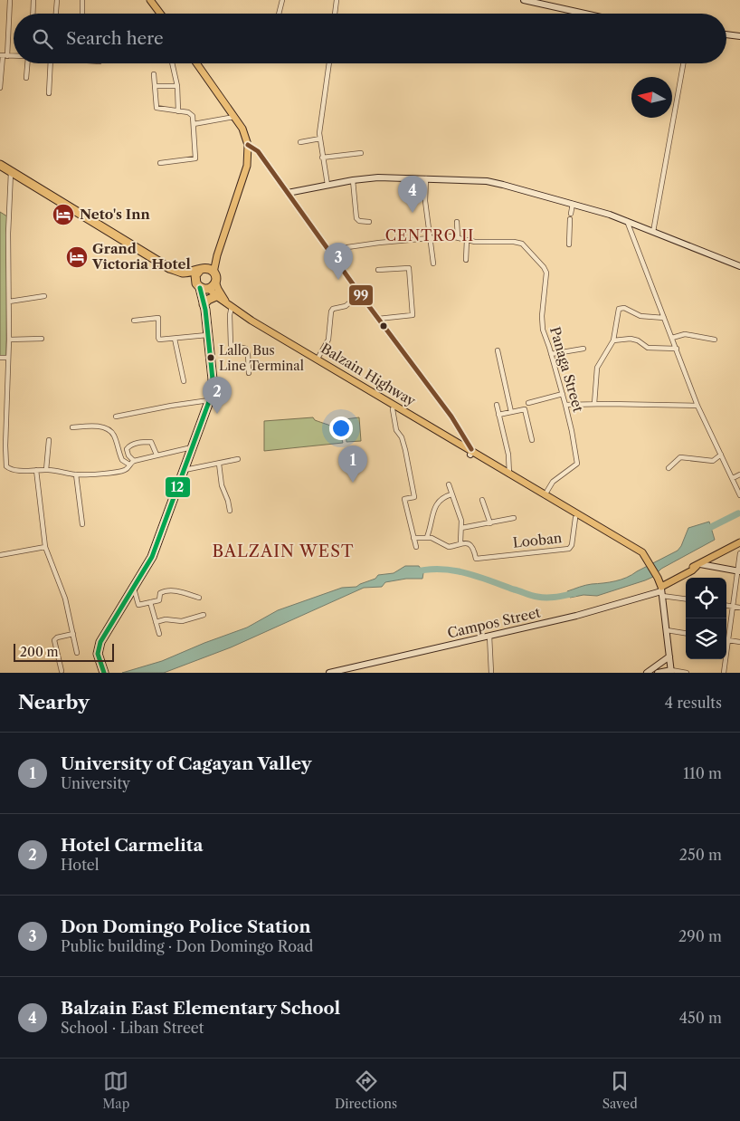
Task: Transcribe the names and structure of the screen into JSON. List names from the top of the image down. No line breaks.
{"streets":{"main road":["Balzain Highway","Campos Street"],"street":["Panaga Street","Looban"]},"crossings":[["Panaga Street","Balzain Highway"],["Balzain Highway","Looban"],["Balzain Highway","Campos Street"]],"districts":["CENTRO II","BALZAIN WEST"],"places":{"hotel":["Neto's Inn","Grand Victoria Hotel"],"other":["Lallo Bus Line Terminal"]},"lines":["transit line 99","transit line 12"],"scale_bar":"200 m","north":"left","page":{"search":"Search here","pins":["4","3","2","1"],"scale":"200 m","heading":["Nearby","4 results"],"list":[{"mark":"1","name":"University of Cagayan Valley","note":"University","value":"110 m"},{"mark":"2","name":"Hotel Carmelita","note":"Hotel","value":"250 m"},{"mark":"3","name":"Don Domingo Police Station","note":"Public building · Don Domingo Road","value":"290 m"},{"mark":"4","name":"Balzain East Elementary School","note":"School · Liban Street","value":"450 m"}],"nav":["Map","Directions","Saved"]}}
